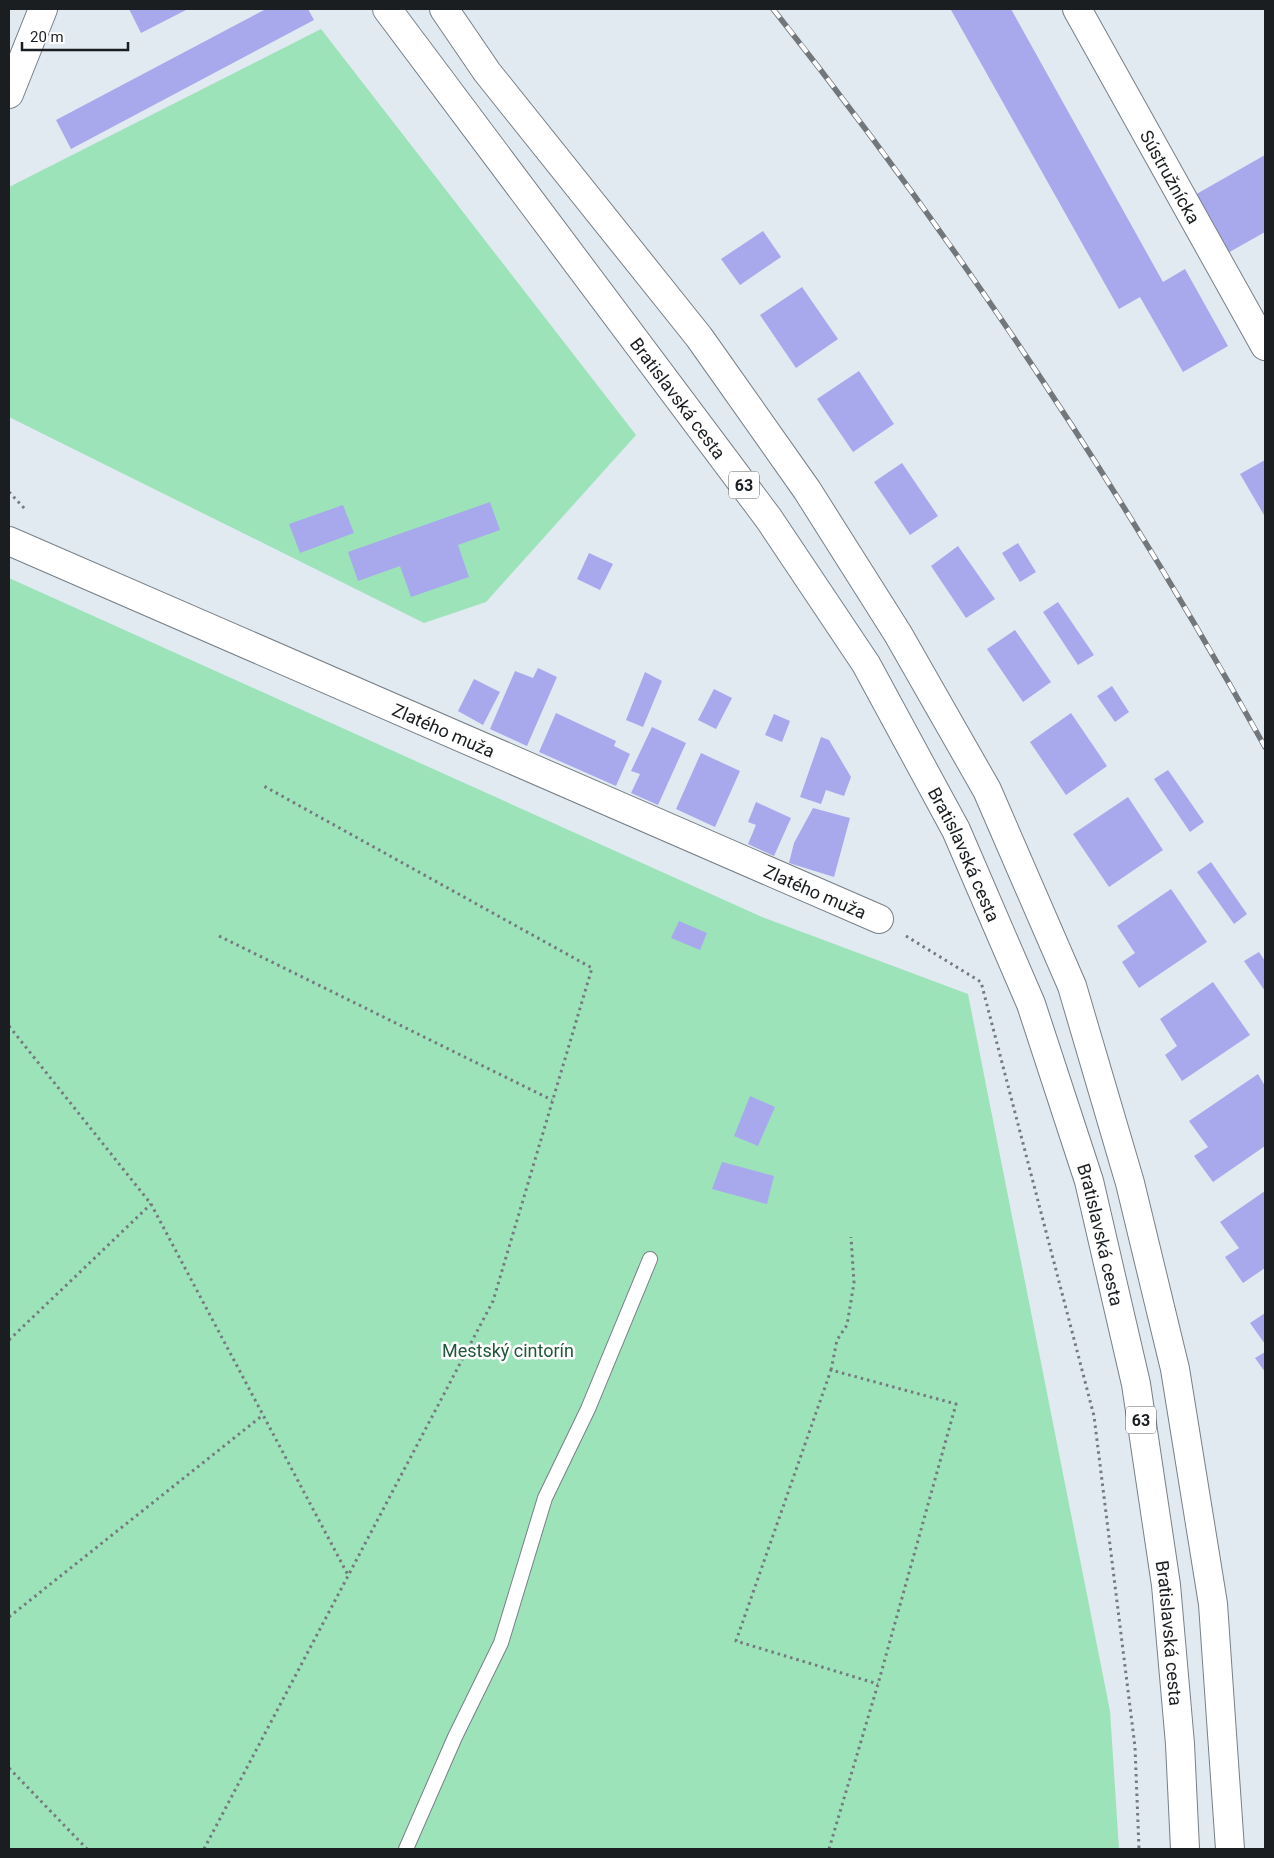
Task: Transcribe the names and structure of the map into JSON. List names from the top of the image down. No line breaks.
{"streets":{"main road":["Sústružnícka","Bratislavská cesta","63","Zlatého muža"]},"parks":["Mestský cintorín"],"scale_bar":"20 m"}
